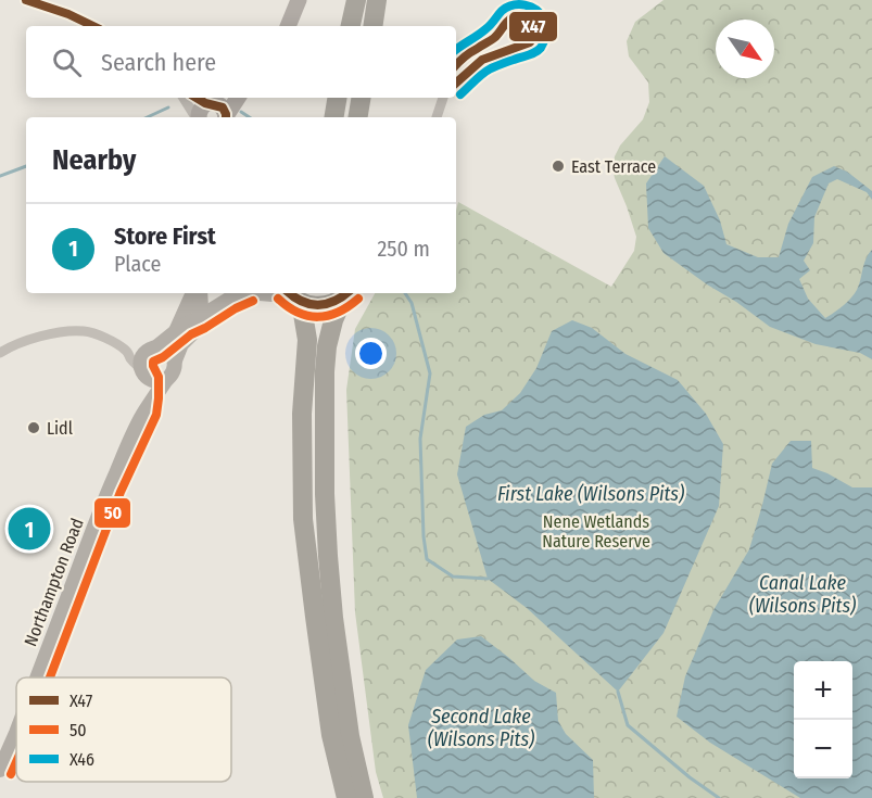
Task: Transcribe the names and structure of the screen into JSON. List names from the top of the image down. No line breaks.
{"streets":{"main road":["Northampton Road"]},"water":["First Lake (Wilsons Pits)","Canal Lake (Wilsons Pits)","Second Lake (Wilsons Pits)"],"parks":["Nene Wetlands Nature Reserve"],"places":["East Terrace","Lidl"],"lines":["transit line X47","transit line X46","transit line 50"],"legend":["X47","50","X46"],"north":"bottom right","page":{"search":"Search here","heading":"Nearby","list":[{"mark":"1","name":"Store First","note":"Place","value":"250 m"}],"pins":"1","map_buttons":["+","−"]}}
